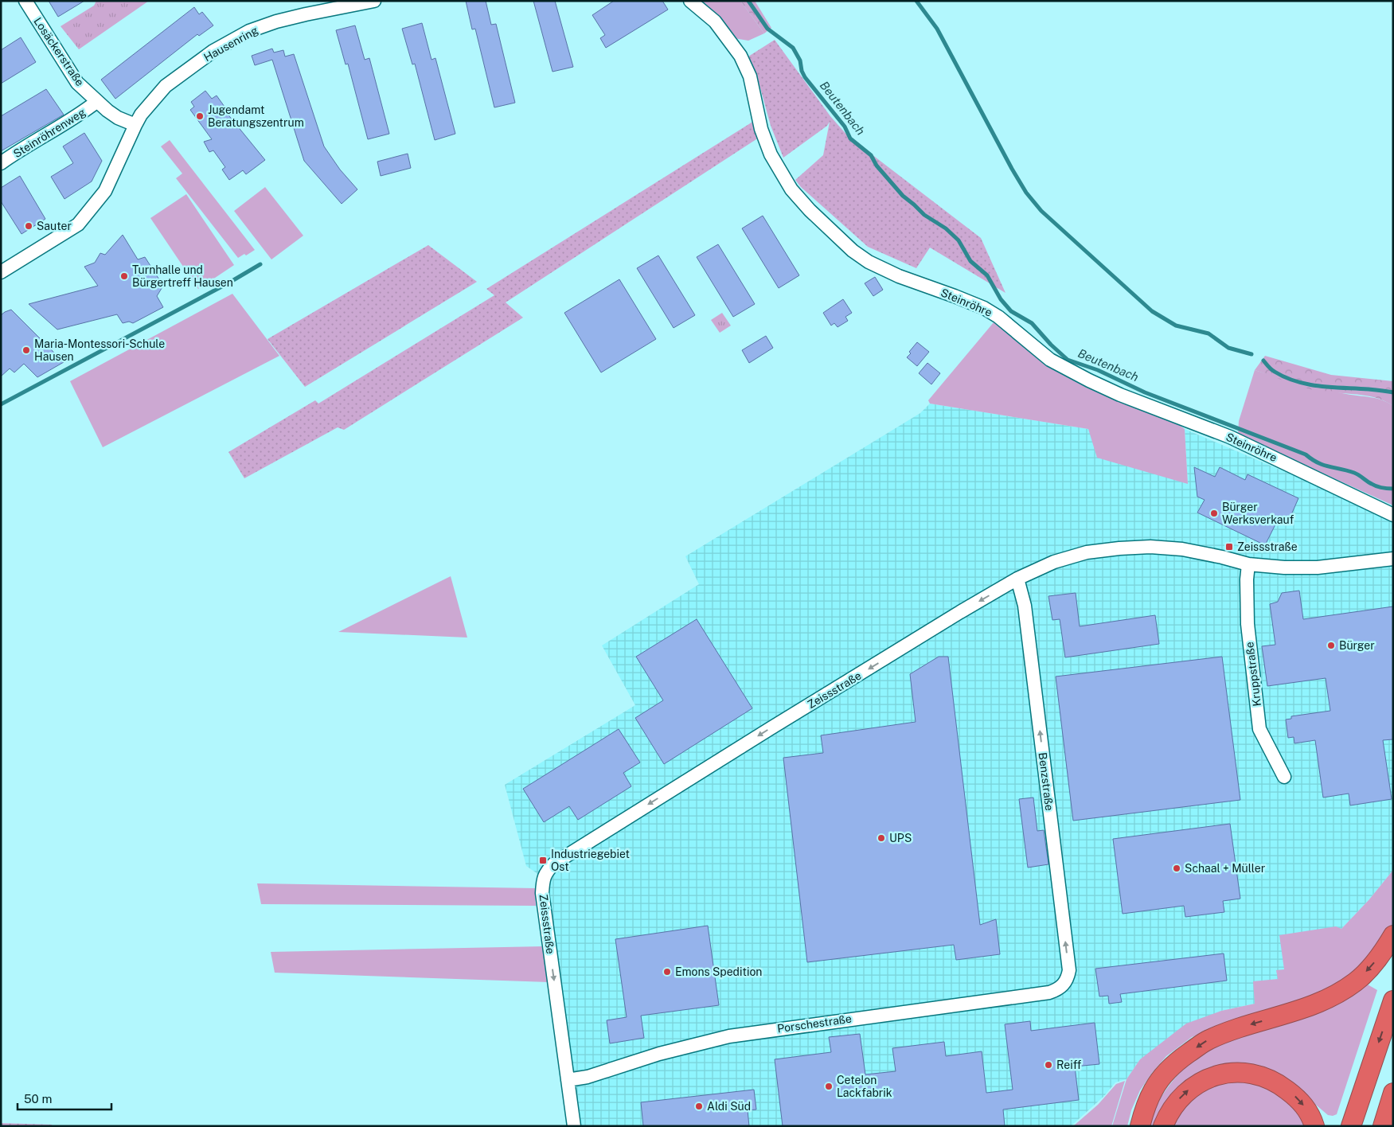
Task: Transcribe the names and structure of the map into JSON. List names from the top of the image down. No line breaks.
{"streets":{"street":["Hausenring","Losäckerstraße","Steinröhrenweg","Steinröhre","Kruppstraße","Zeissstraße","Benzstraße","Porschestraße"]},"crossings":[["Hausenring","Losäckerstraße"],["Losäckerstraße","Steinröhrenweg"],["Kruppstraße","Zeissstraße"],["Zeissstraße","Benzstraße"],["Zeissstraße","Porschestraße"],["Benzstraße","Porschestraße"]],"one_way":["Zeissstraße","Benzstraße"],"water":["Beutenbach"],"places":{"other":["Jugendamt Beratungszentrum","Sauter","Turnhalle und Bürgertreff Hausen","Maria-Montessori-Schule Hausen","Bürger Werksverkauf","Bürger","UPS","Schaal + Müller","Emons Spedition","Reiff","Cetelon Lackfabrik","Aldi Süd"],"transit":["Zeissstraße","Industriegebiet Ost"]},"scale_bar":"50 m"}
